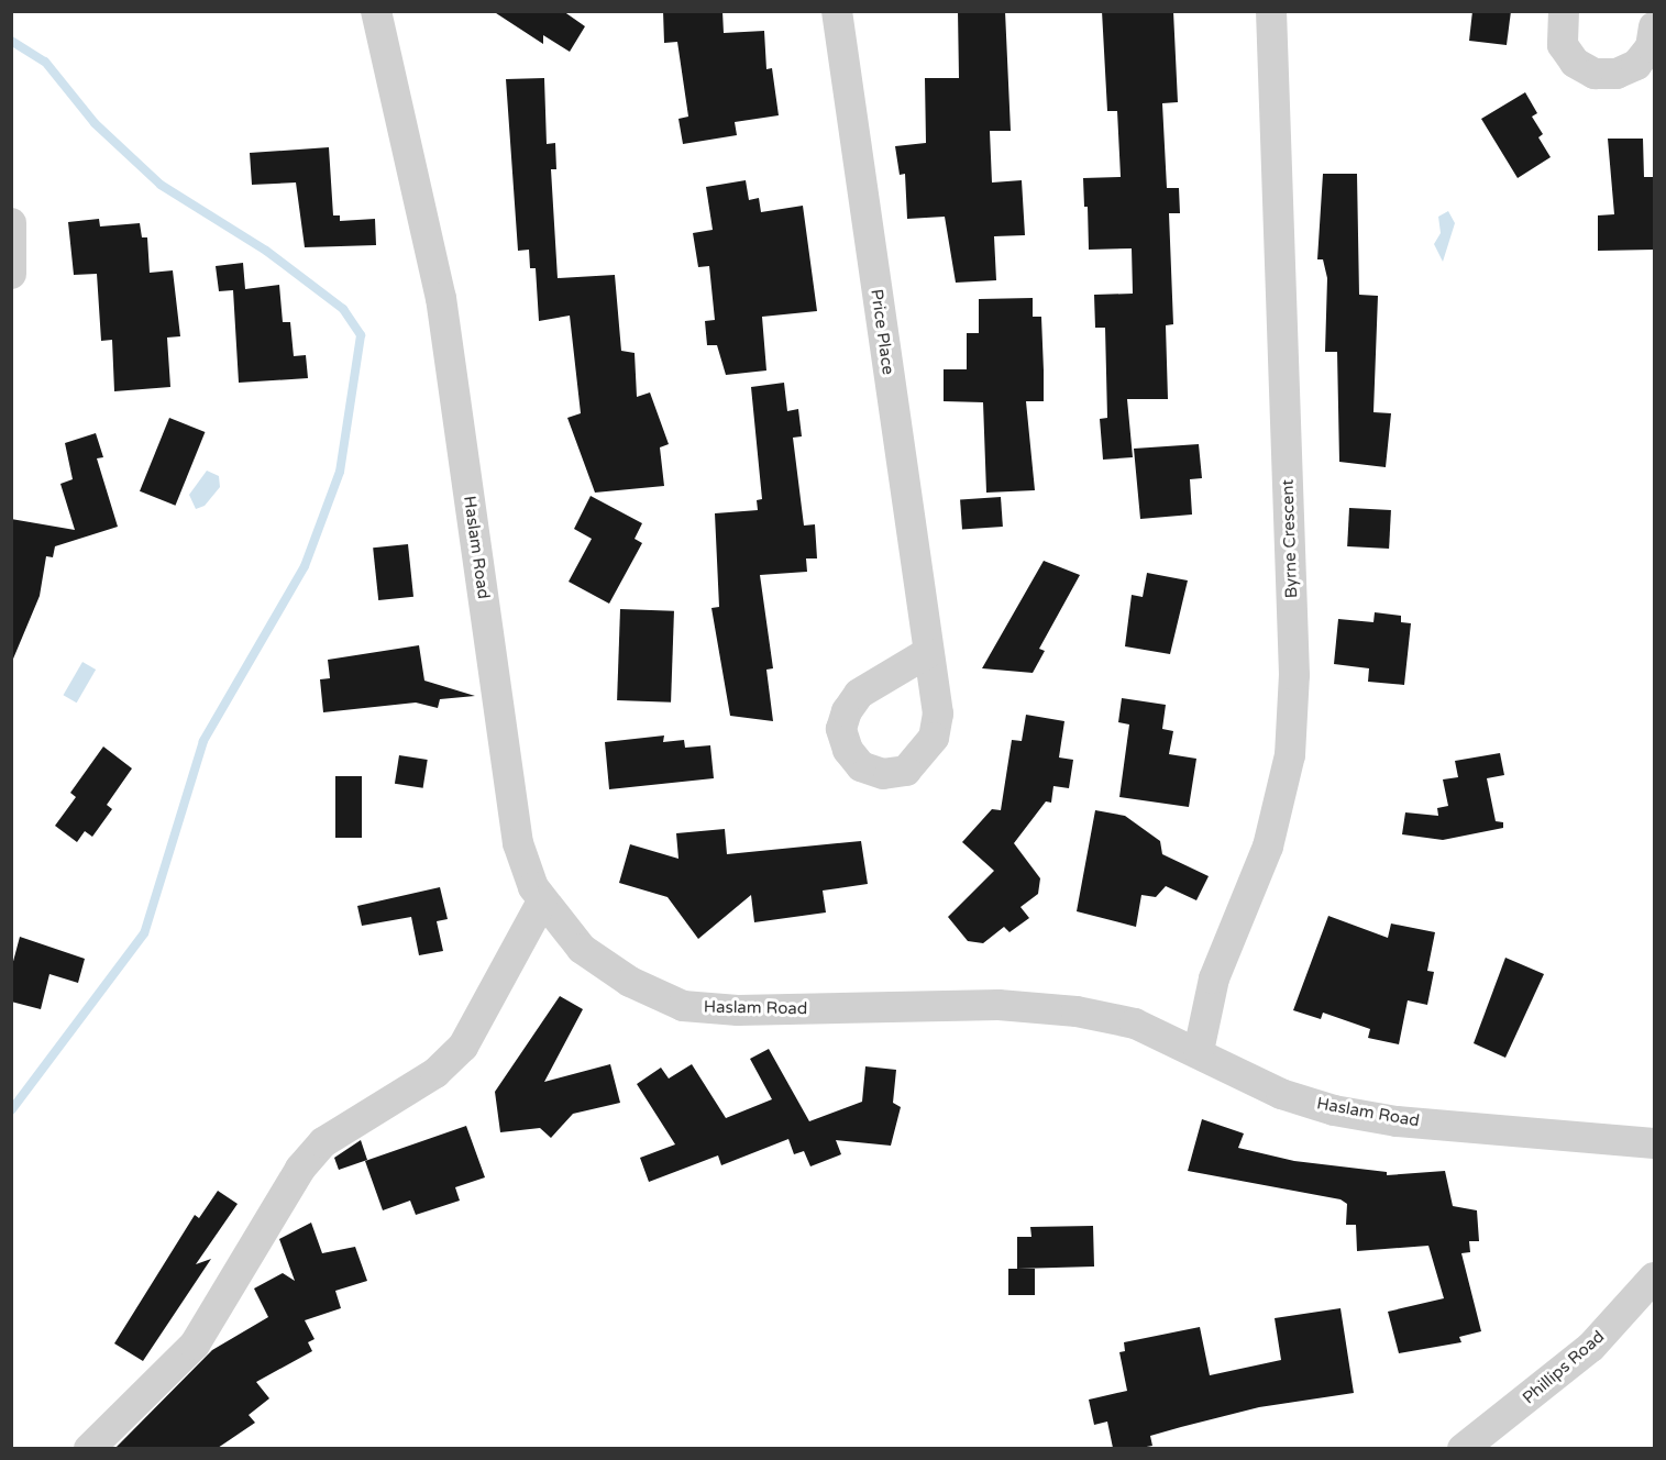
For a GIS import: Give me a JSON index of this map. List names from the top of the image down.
{
  "streets": {
    "street": [
      "Price Place",
      "Byrne Crescent",
      "Haslam Road",
      "Phillips Road"
    ]
  },
  "crossings": [
    ["Byrne Crescent", "Haslam Road"]
  ]
}
